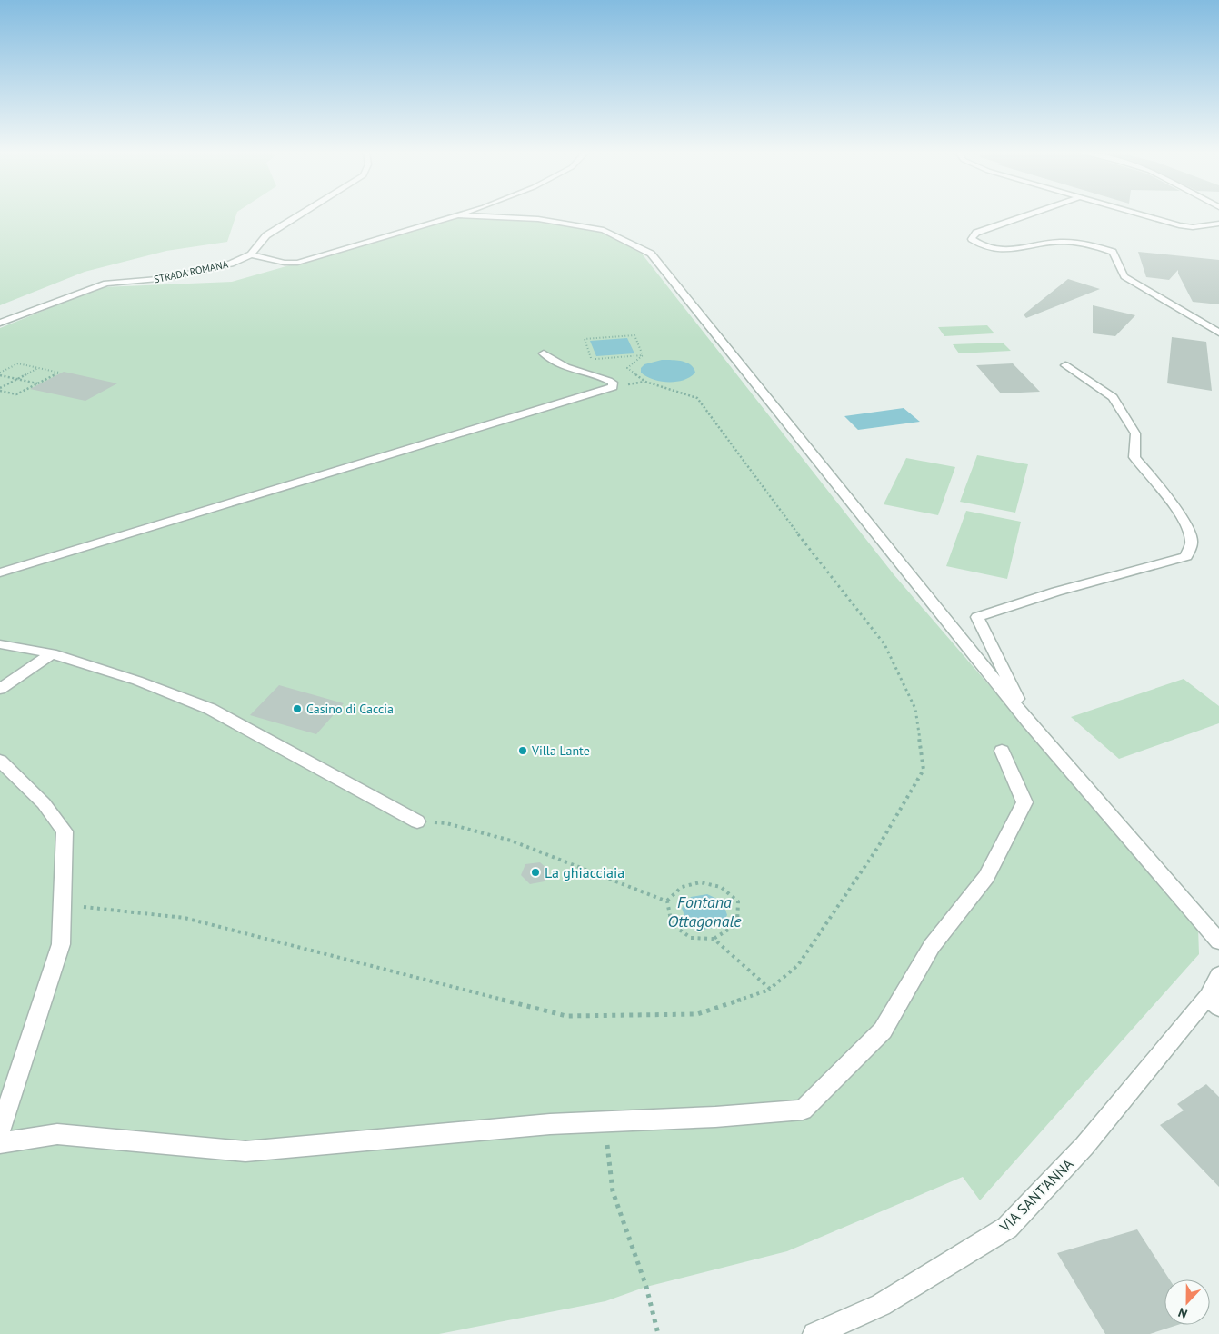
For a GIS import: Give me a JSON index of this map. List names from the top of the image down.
{
  "streets": {
    "street": ["STRADA ROMANA", "VIA SANT'ANNA"]
  },
  "water": ["Fontana Ottagonale"],
  "places": ["Casino di Caccia", "Villa Lante", "La ghiacciaia"],
  "north": "bottom"
}
